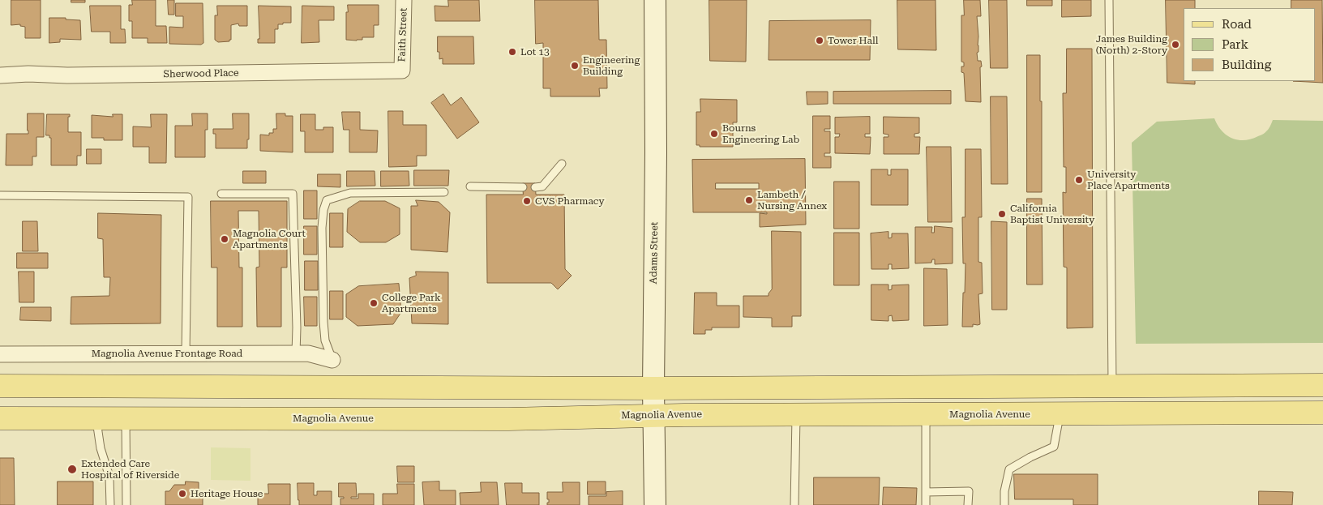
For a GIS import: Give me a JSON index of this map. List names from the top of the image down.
{
  "streets": {
    "main road": ["Adams Street", "Magnolia Avenue"],
    "street": ["Faith Street", "Sherwood Place", "Magnolia Avenue Frontage Road"]
  },
  "crossings": [
    ["Faith Street", "Sherwood Place"],
    ["Adams Street", "Magnolia Avenue"]
  ],
  "places": [
    "Tower Hall",
    "James Building (North) 2-Story",
    "Lot 13",
    "Engineering Building",
    "Bourns Engineering Lab",
    "University Place Apartments",
    "Lambeth / Nursing Annex",
    "CVS Pharmacy",
    "California Baptist University",
    "Magnolia Court Apartments",
    "College Park Apartments",
    "Extended Care Hospital of Riverside",
    "Heritage House"
  ],
  "legend": ["Road", "Park", "Building"]
}
